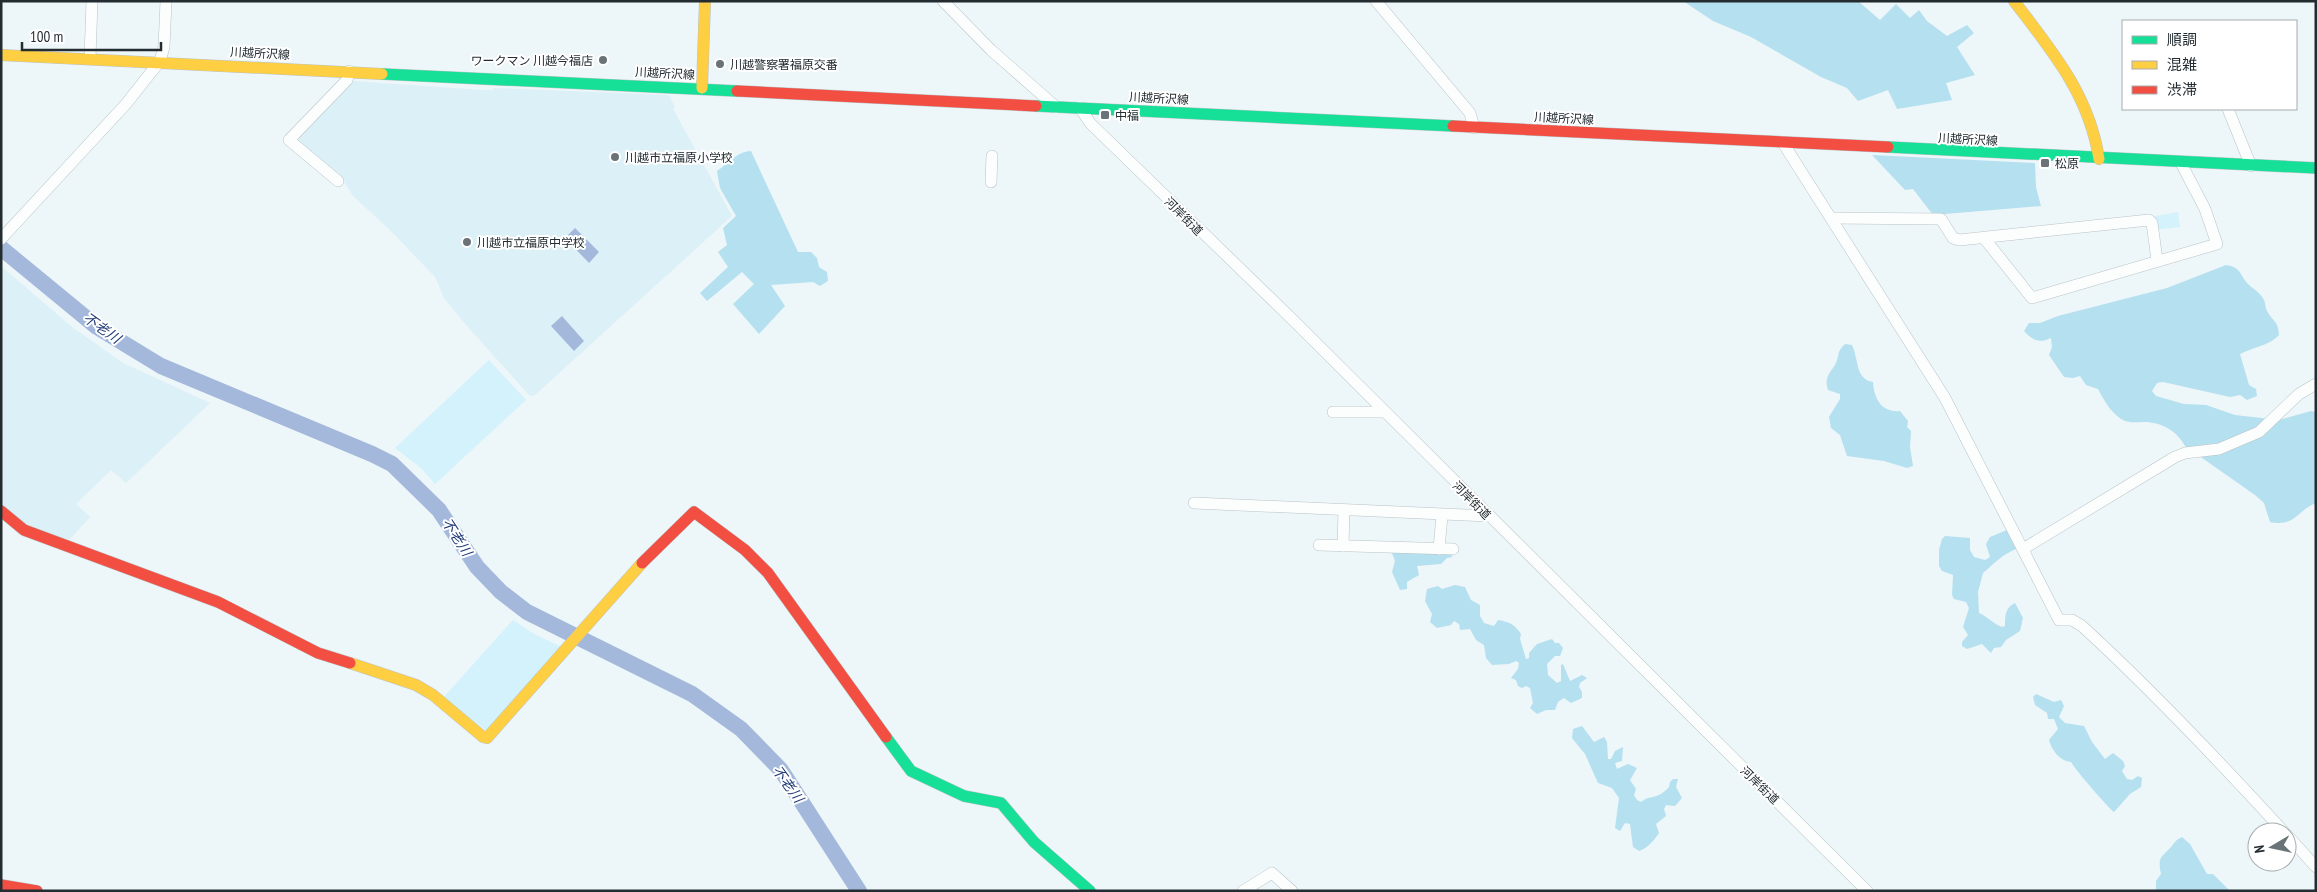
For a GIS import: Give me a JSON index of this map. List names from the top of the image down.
{
  "streets": {
    "main road": ["川越所沢線"],
    "street": ["河岸街道"]
  },
  "crossings": [
    ["川越所沢線", "河岸街道"]
  ],
  "water": ["不老川"],
  "places": {
    "other": [
      "ワークマン 川越今福店",
      "川越警察署福原交番",
      "川越市立福原小学校",
      "川越市立福原中学校"
    ],
    "transit": ["中福", "松原"]
  },
  "legend": ["順調", "混雑", "渋滞"],
  "scale_bar": "100 m",
  "north": "left"
}
